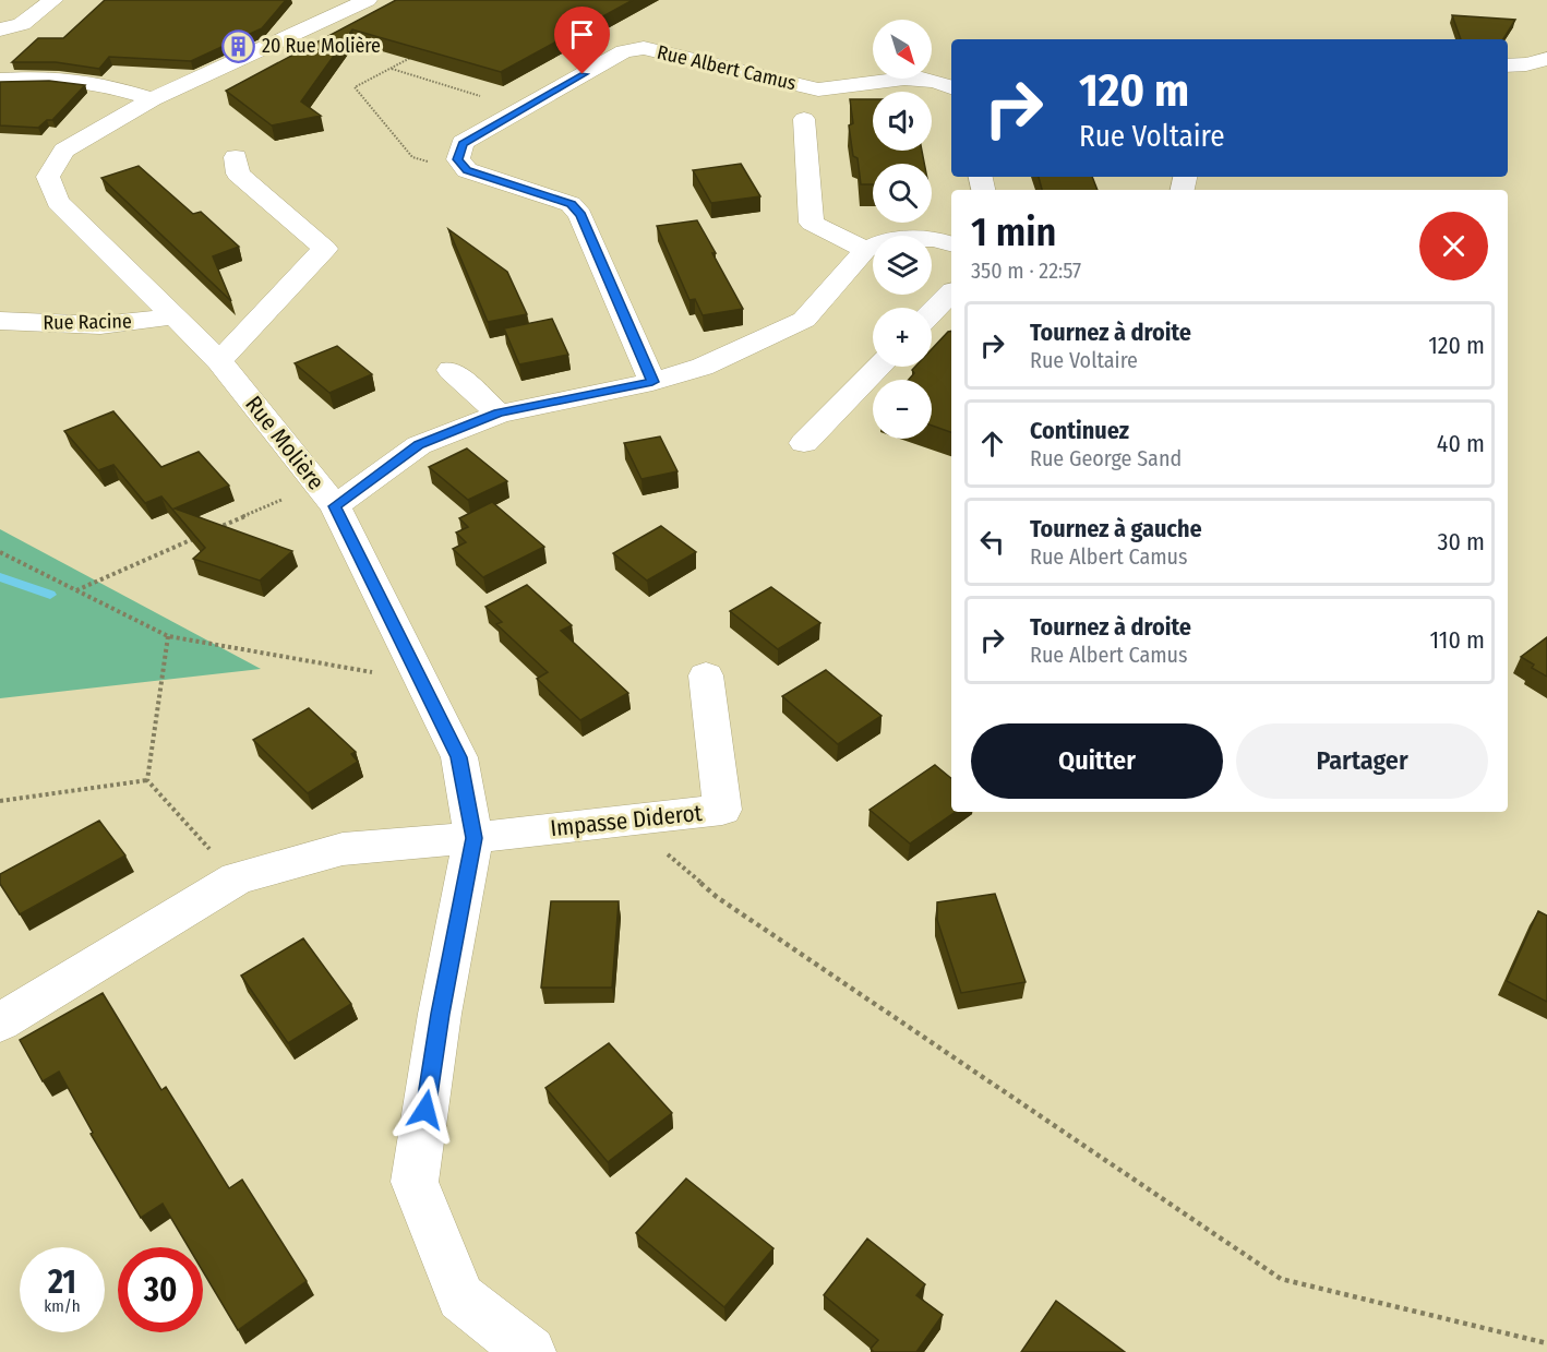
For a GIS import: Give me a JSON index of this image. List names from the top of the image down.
{
  "streets": {
    "street": [
      "Rue Albert Camus",
      "Rue Racine",
      "Rue Molière",
      "Impasse Diderot"
    ]
  },
  "crossings": [
    ["Rue Racine", "Rue Molière"],
    ["Rue Molière", "Impasse Diderot"]
  ],
  "places": {
    "building": ["20 Rue Molière"]
  },
  "north": "bottom right",
  "page": {
    "map_buttons": ["+", "−"],
    "turn": ["120 m", "Rue Voltaire"],
    "heading": ["1 min", "350 m · 22:57"],
    "list": [
      {
        "name": "Tournez à droite",
        "note": "Rue Voltaire",
        "value": "120 m"
      },
      {
        "name": "Continuez",
        "note": "Rue George Sand",
        "value": "40 m"
      },
      {
        "name": "Tournez à gauche",
        "note": "Rue Albert Camus",
        "value": "30 m"
      },
      {
        "name": "Tournez à droite",
        "note": "Rue Albert Camus",
        "value": "110 m"
      }
    ],
    "buttons": ["Quitter", "Partager"],
    "speed": "21 km/h",
    "limit": "30"
  }
}
